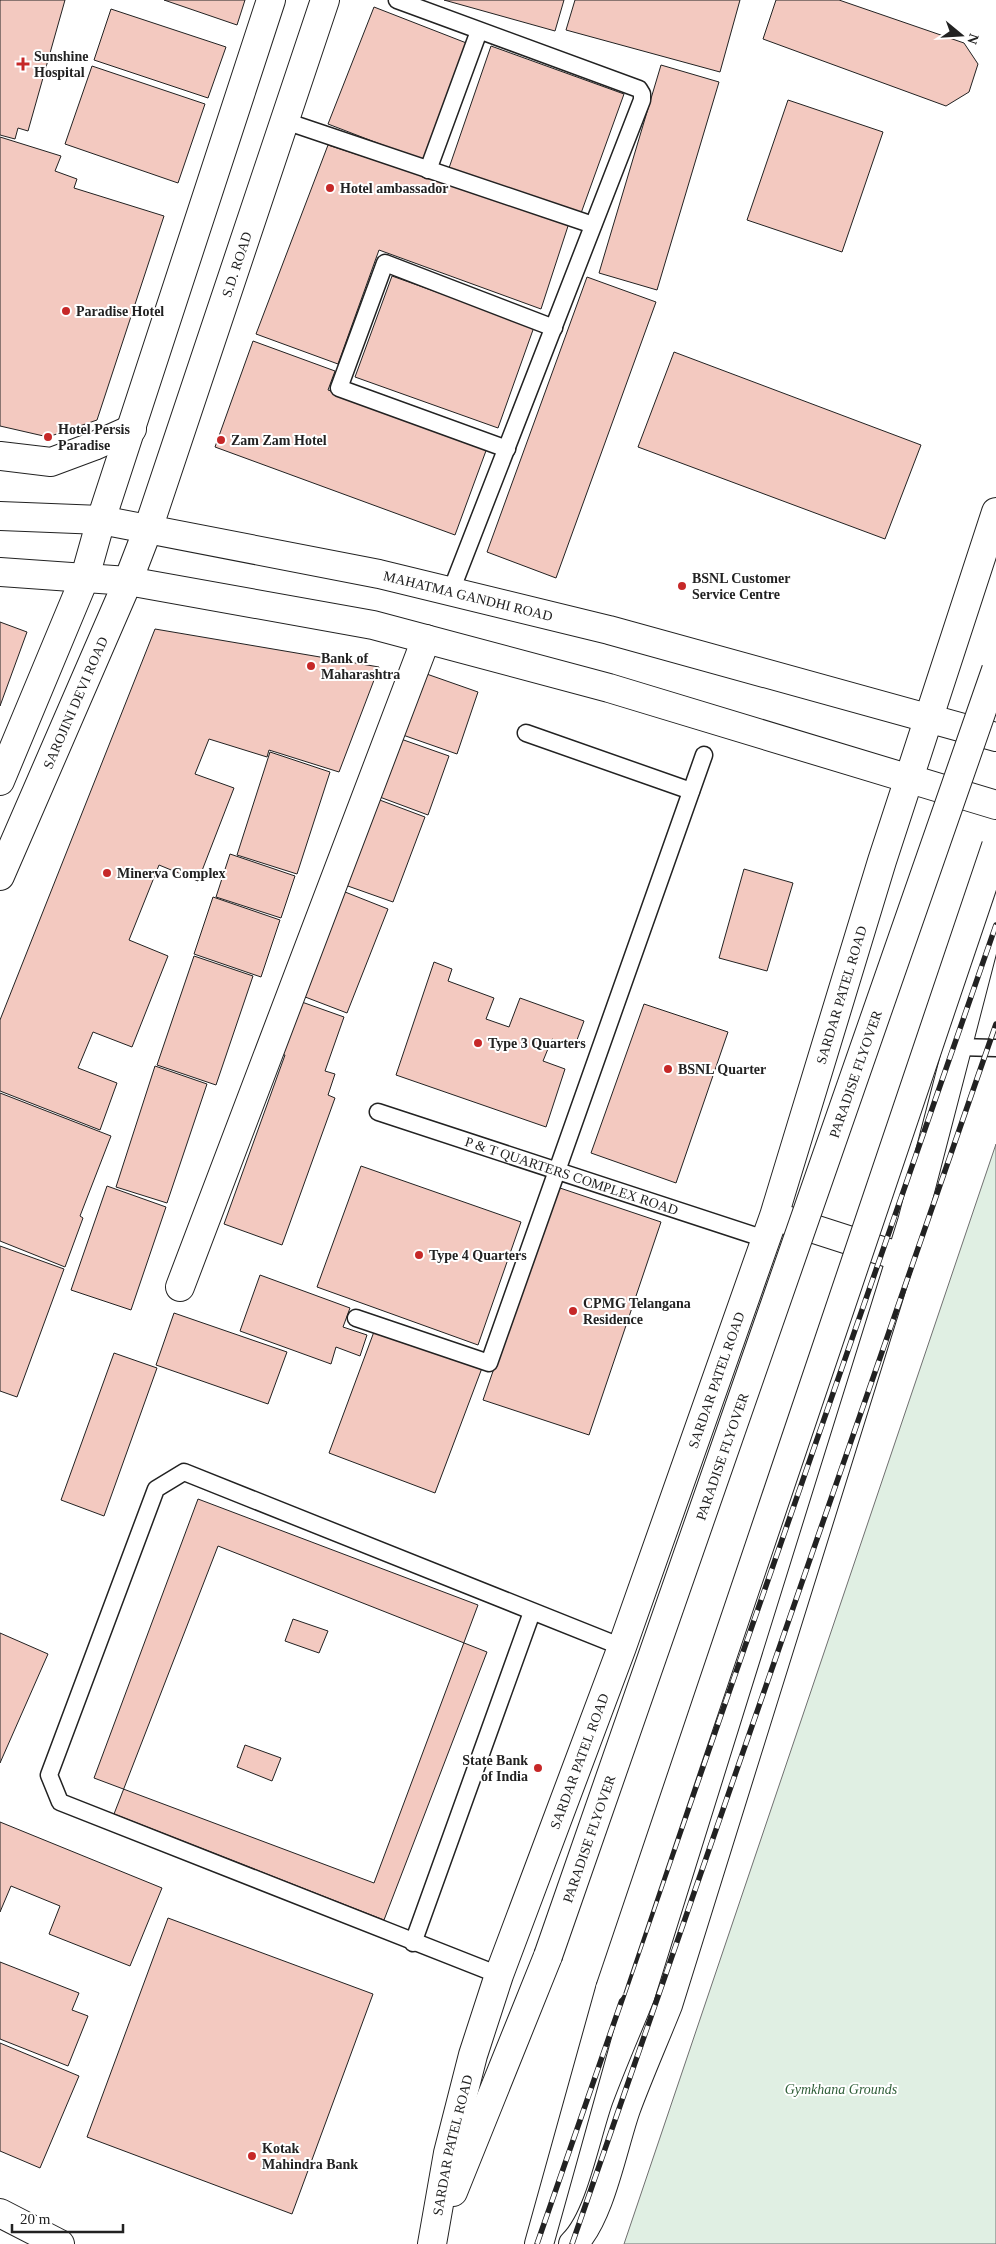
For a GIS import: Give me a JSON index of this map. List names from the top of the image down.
{
  "streets": {
    "main road": [
      "S.D. ROAD",
      "MAHATMA GANDHI ROAD",
      "SAROJINI DEVI ROAD",
      "SARDAR PATEL ROAD",
      "PARADISE FLYOVER"
    ],
    "lane": ["P & T QUARTERS COMPLEX ROAD"]
  },
  "crossings": [
    ["S.D. ROAD", "MAHATMA GANDHI ROAD"],
    ["S.D. ROAD", "SAROJINI DEVI ROAD"],
    ["MAHATMA GANDHI ROAD", "SAROJINI DEVI ROAD"],
    ["MAHATMA GANDHI ROAD", "SARDAR PATEL ROAD"],
    ["SARDAR PATEL ROAD", "PARADISE FLYOVER"],
    ["SARDAR PATEL ROAD", "P & T QUARTERS COMPLEX ROAD"]
  ],
  "parks": ["Gymkhana Grounds"],
  "places": {
    "health": ["Sunshine Hospital"],
    "other": [
      "Hotel ambassador",
      "Paradise Hotel",
      "Hotel Persis Paradise",
      "Zam Zam Hotel",
      "BSNL Customer Service Centre",
      "Bank of Maharashtra",
      "Minerva Complex",
      "Type 3 Quarters",
      "BSNL Quarter",
      "Type 4 Quarters",
      "CPMG Telangana Residence",
      "State Bank of India",
      "Kotak Mahindra Bank"
    ]
  },
  "scale_bar": "20 m",
  "north": "right"
}
